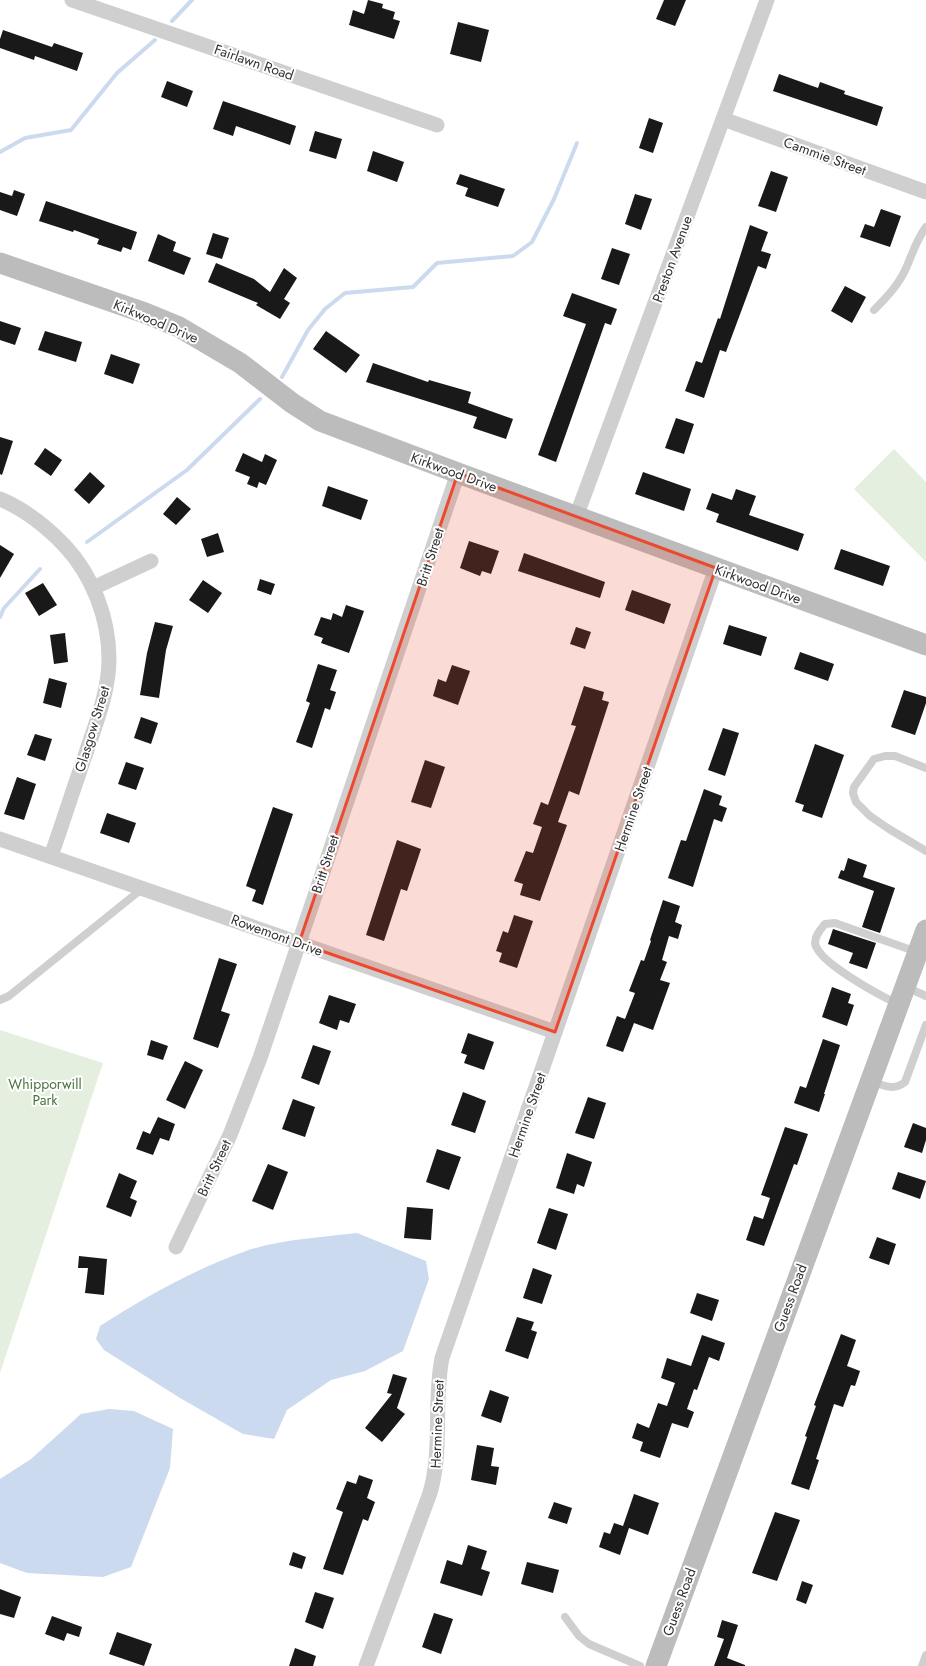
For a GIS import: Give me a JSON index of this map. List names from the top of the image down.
{
  "streets": {
    "street": [
      "Fairlawn Road",
      "Cammie Street",
      "Preston Avenue",
      "Kirkwood Drive",
      "Britt Street",
      "Glasgow Street",
      "Hermine Street",
      "Rowemont Drive",
      "Guess Road"
    ]
  },
  "crossings": [
    ["Cammie Street", "Preston Avenue"],
    ["Preston Avenue", "Kirkwood Drive"],
    ["Kirkwood Drive", "Britt Street"],
    ["Kirkwood Drive", "Hermine Street"],
    ["Britt Street", "Rowemont Drive"],
    ["Glasgow Street", "Rowemont Drive"],
    ["Hermine Street", "Rowemont Drive"]
  ],
  "parks": ["Whipporwill Park"]
}
